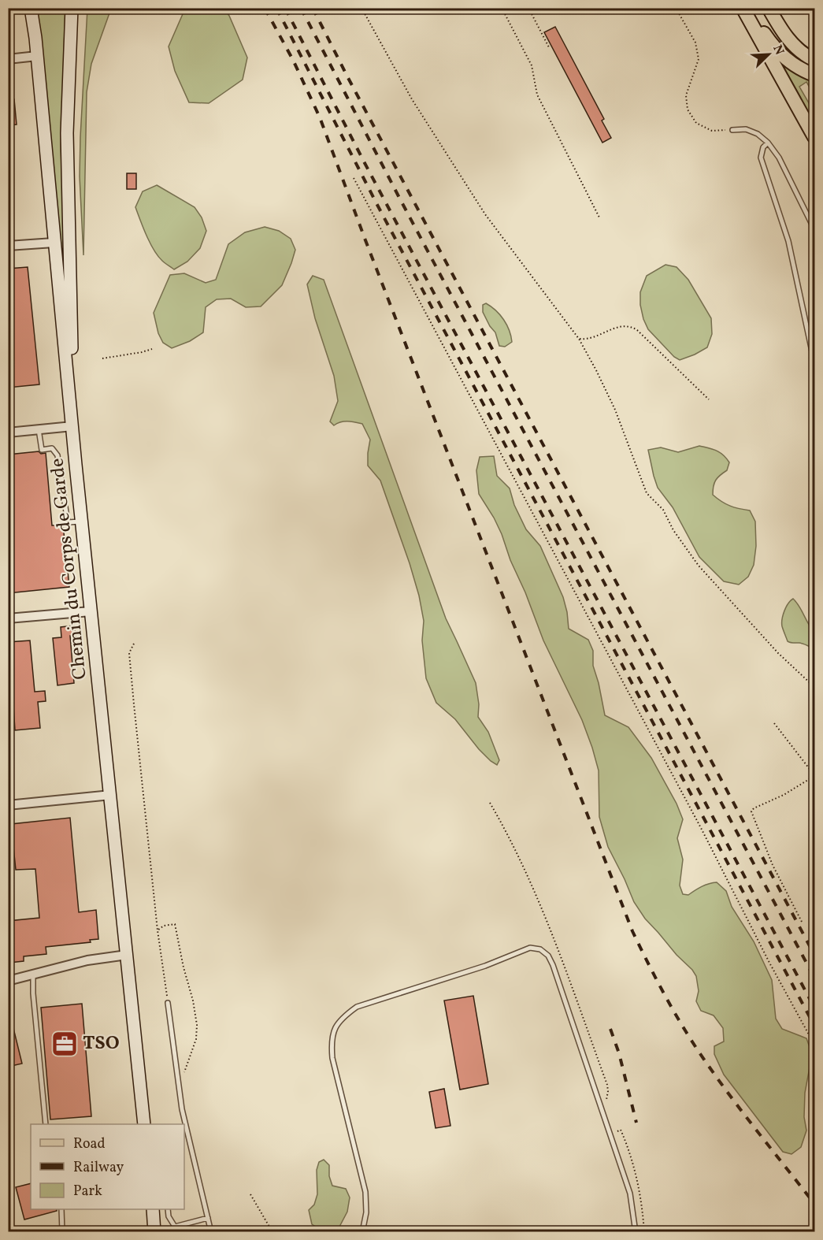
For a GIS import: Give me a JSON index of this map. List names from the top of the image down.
{
  "streets": {
    "street": ["Chemin du Corps de Garde"]
  },
  "places": {
    "office": ["TSO"]
  },
  "legend": ["Road", "Railway", "Park"],
  "north": "top right"
}
